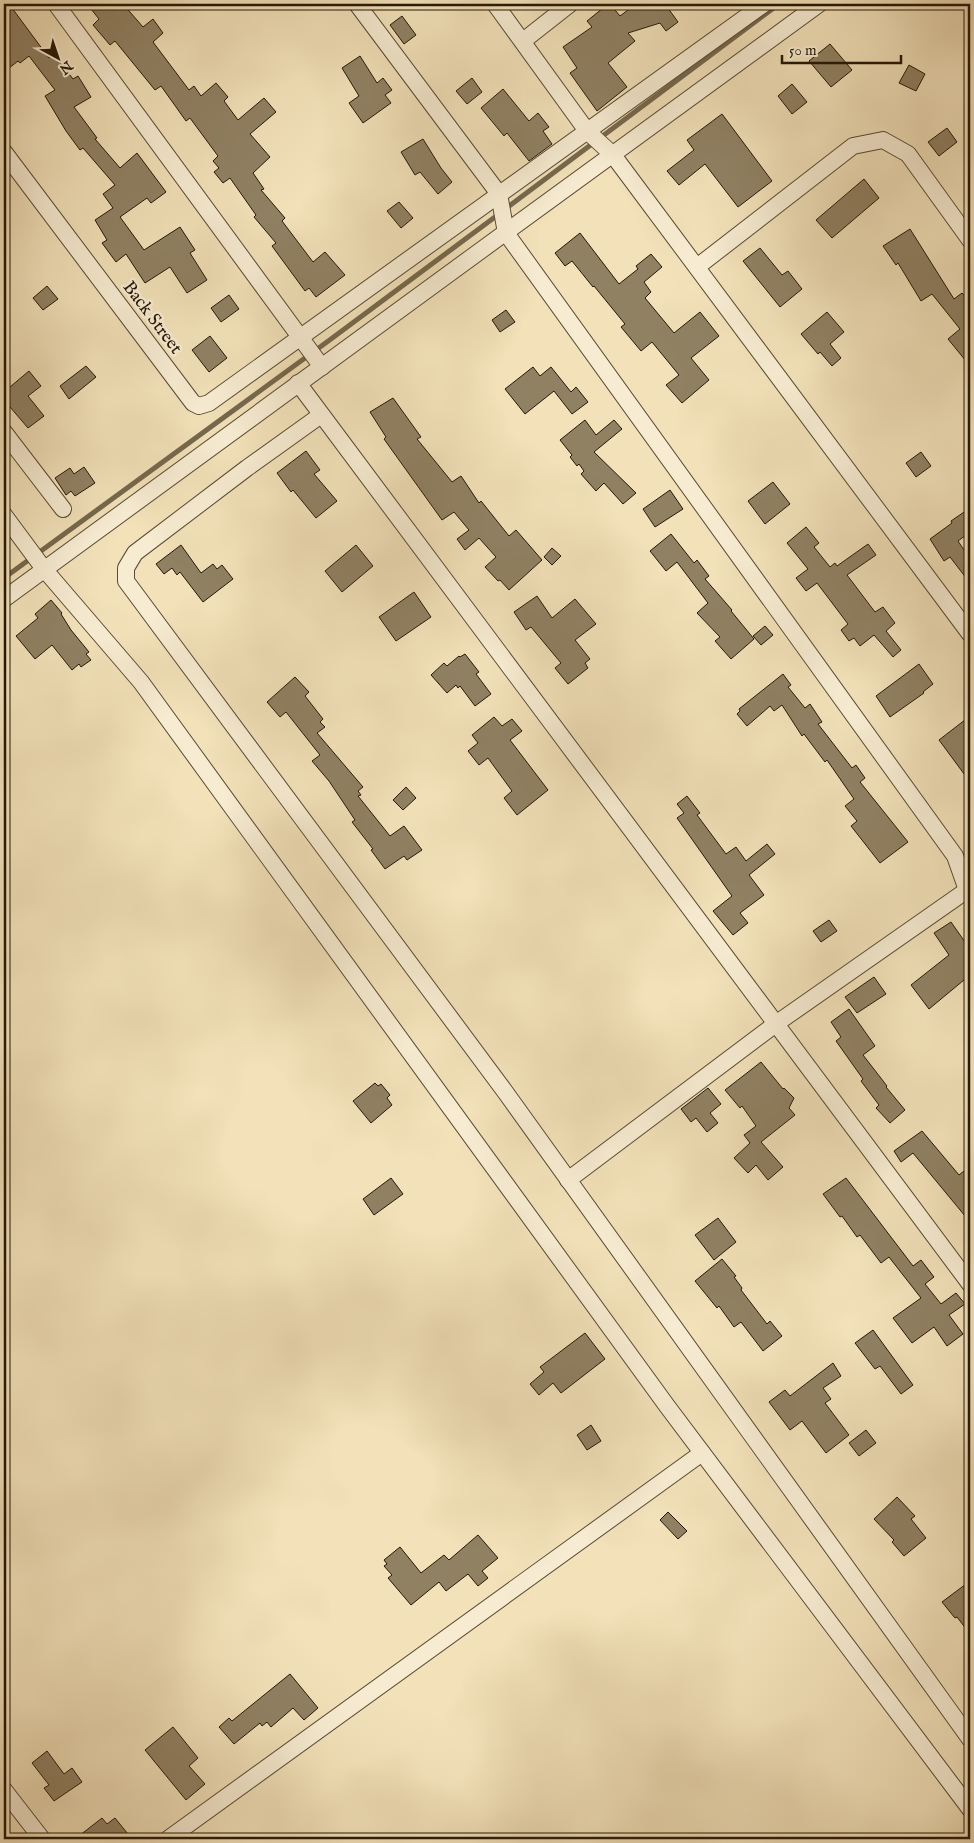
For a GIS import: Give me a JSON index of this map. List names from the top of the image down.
{
  "streets": {
    "street": ["Back Street"]
  },
  "scale_bar": "50 m",
  "north": "bottom right"
}
